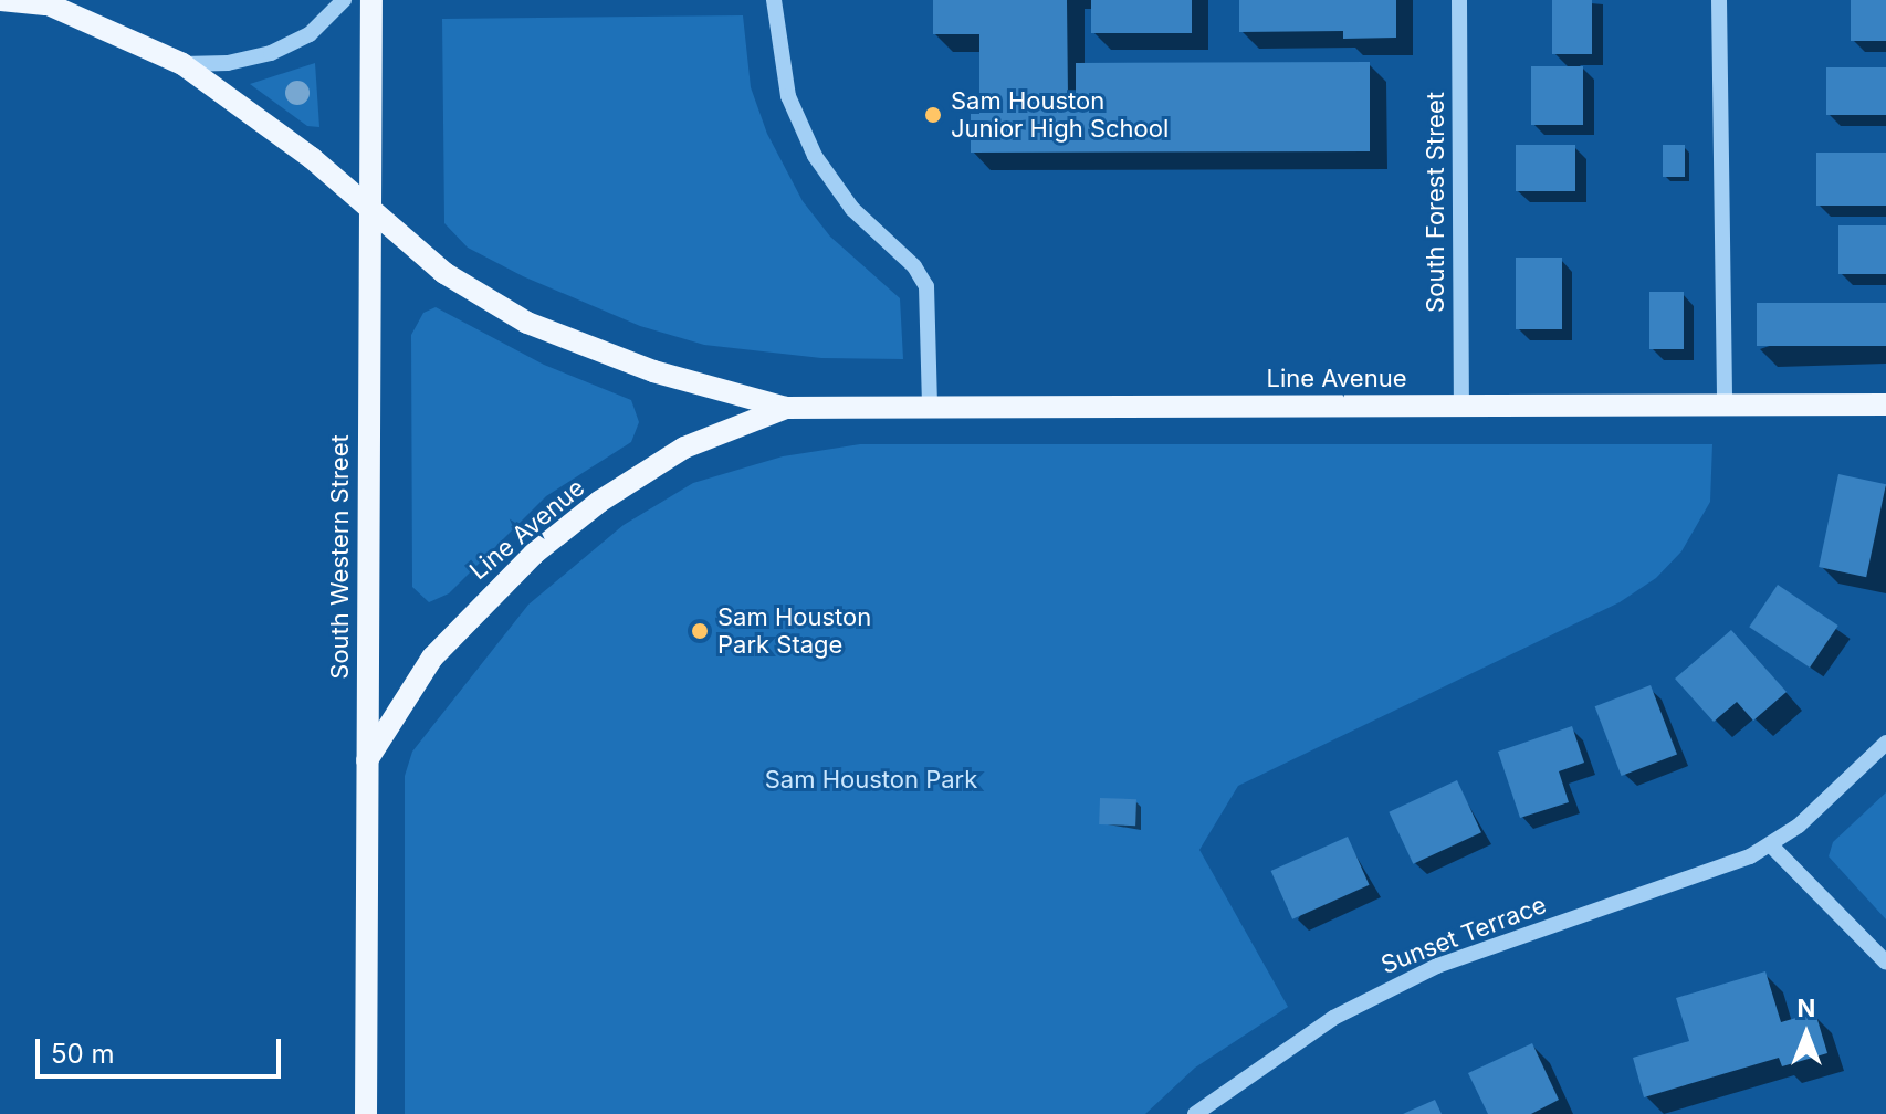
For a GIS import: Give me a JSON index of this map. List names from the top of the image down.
{
  "streets": {
    "main road": ["Line Avenue", "South Western Street"],
    "street": ["South Forest Street", "Sunset Terrace"]
  },
  "crossings": [
    ["South Forest Street", "Line Avenue"],
    ["Line Avenue", "South Western Street"]
  ],
  "parks": ["Sam Houston Park"],
  "places": ["Sam Houston Junior High School", "Sam Houston Park Stage"],
  "scale_bar": "50 m",
  "north": "top"
}
